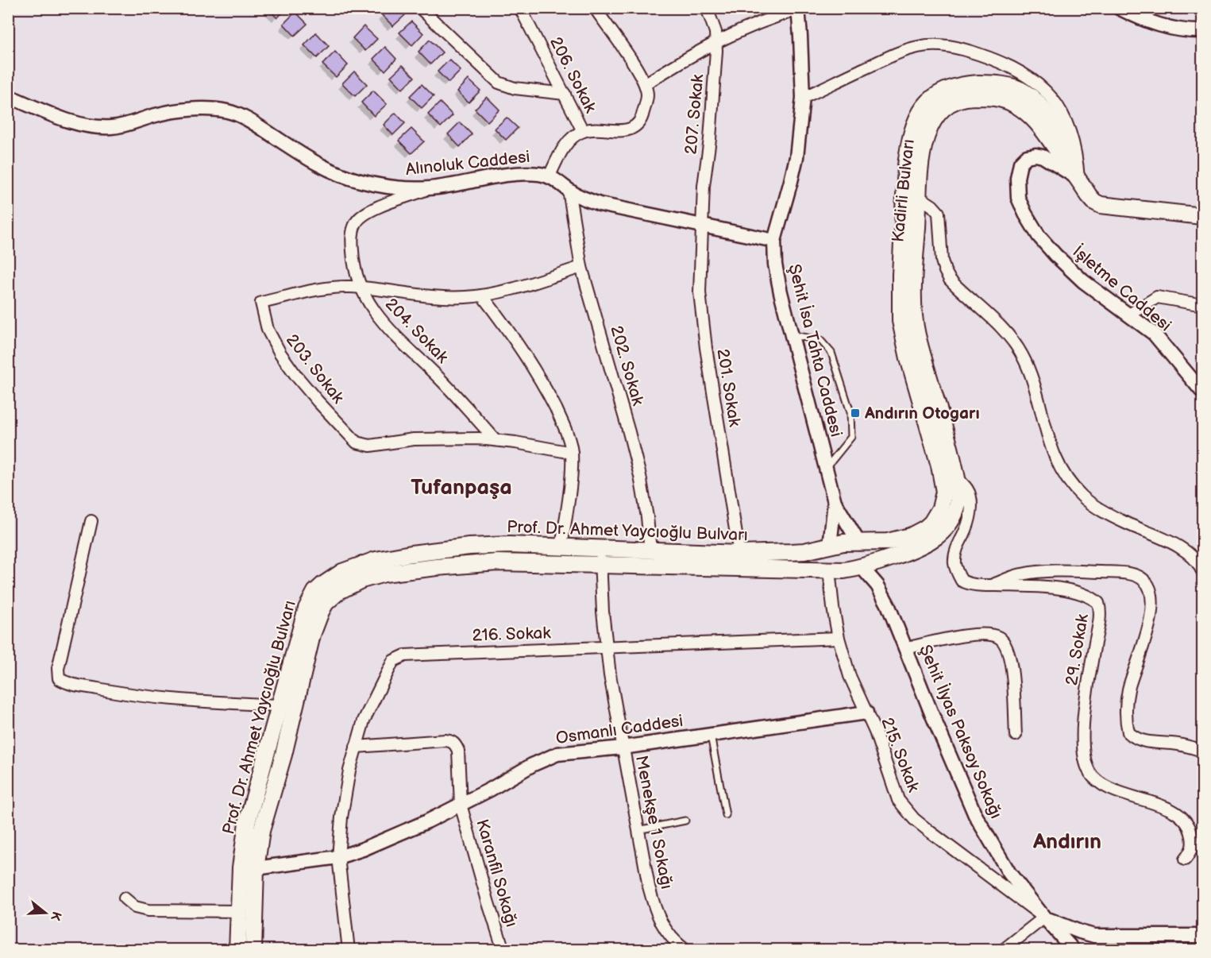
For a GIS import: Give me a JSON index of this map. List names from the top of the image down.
{
  "streets": {
    "main road": ["Kadirli Bulvarı", "Prof. Dr. Ahmet Yaycıoğlu Bulvarı"],
    "street": [
      "206. Sokak",
      "207. Sokak",
      "Alınoluk Caddesi",
      "İşletme Caddesi",
      "204. Sokak",
      "Şehit İsa Tahta Caddesi",
      "202. Sokak",
      "203. Sokak",
      "201. Sokak",
      "216. Sokak",
      "29. Sokak",
      "Osmanlı Caddesi",
      "Şehit İlyas Paksoy Sokağı",
      "215. Sokak",
      "Menekşe 1 Sokağı",
      "Karanfil Sokağı"
    ]
  },
  "crossings": [
    ["207. Sokak", "Alınoluk Caddesi"],
    ["207. Sokak", "201. Sokak"],
    ["Alınoluk Caddesi", "204. Sokak"],
    ["Alınoluk Caddesi", "Şehit İsa Tahta Caddesi"],
    ["Alınoluk Caddesi", "202. Sokak"],
    ["Alınoluk Caddesi", "201. Sokak"],
    ["Kadirli Bulvarı", "İşletme Caddesi"],
    ["Kadirli Bulvarı", "Şehit İsa Tahta Caddesi"],
    ["Kadirli Bulvarı", "Prof. Dr. Ahmet Yaycıoğlu Bulvarı"],
    ["Kadirli Bulvarı", "29. Sokak"],
    ["Kadirli Bulvarı", "Şehit İlyas Paksoy Sokağı"],
    ["Kadirli Bulvarı", "215. Sokak"],
    ["204. Sokak", "203. Sokak"],
    ["Şehit İsa Tahta Caddesi", "Prof. Dr. Ahmet Yaycıoğlu Bulvarı"],
    ["Şehit İsa Tahta Caddesi", "Şehit İlyas Paksoy Sokağı"],
    ["Şehit İsa Tahta Caddesi", "215. Sokak"],
    ["202. Sokak", "203. Sokak"],
    ["202. Sokak", "Prof. Dr. Ahmet Yaycıoğlu Bulvarı"],
    ["201. Sokak", "Prof. Dr. Ahmet Yaycıoğlu Bulvarı"],
    ["Prof. Dr. Ahmet Yaycıoğlu Bulvarı", "Osmanlı Caddesi"],
    ["Prof. Dr. Ahmet Yaycıoğlu Bulvarı", "Şehit İlyas Paksoy Sokağı"],
    ["Prof. Dr. Ahmet Yaycıoğlu Bulvarı", "215. Sokak"],
    ["Prof. Dr. Ahmet Yaycıoğlu Bulvarı", "Menekşe 1 Sokağı"],
    ["216. Sokak", "Osmanlı Caddesi"],
    ["216. Sokak", "215. Sokak"],
    ["216. Sokak", "Menekşe 1 Sokağı"],
    ["216. Sokak", "Karanfil Sokağı"],
    ["Osmanlı Caddesi", "215. Sokak"],
    ["Osmanlı Caddesi", "Menekşe 1 Sokağı"],
    ["Osmanlı Caddesi", "Karanfil Sokağı"],
    ["Şehit İlyas Paksoy Sokağı", "215. Sokak"]
  ],
  "districts": ["Tufanpaşa", "Andırın"],
  "places": {
    "transit": ["Andırın Otogarı"]
  },
  "north": "right"
}
